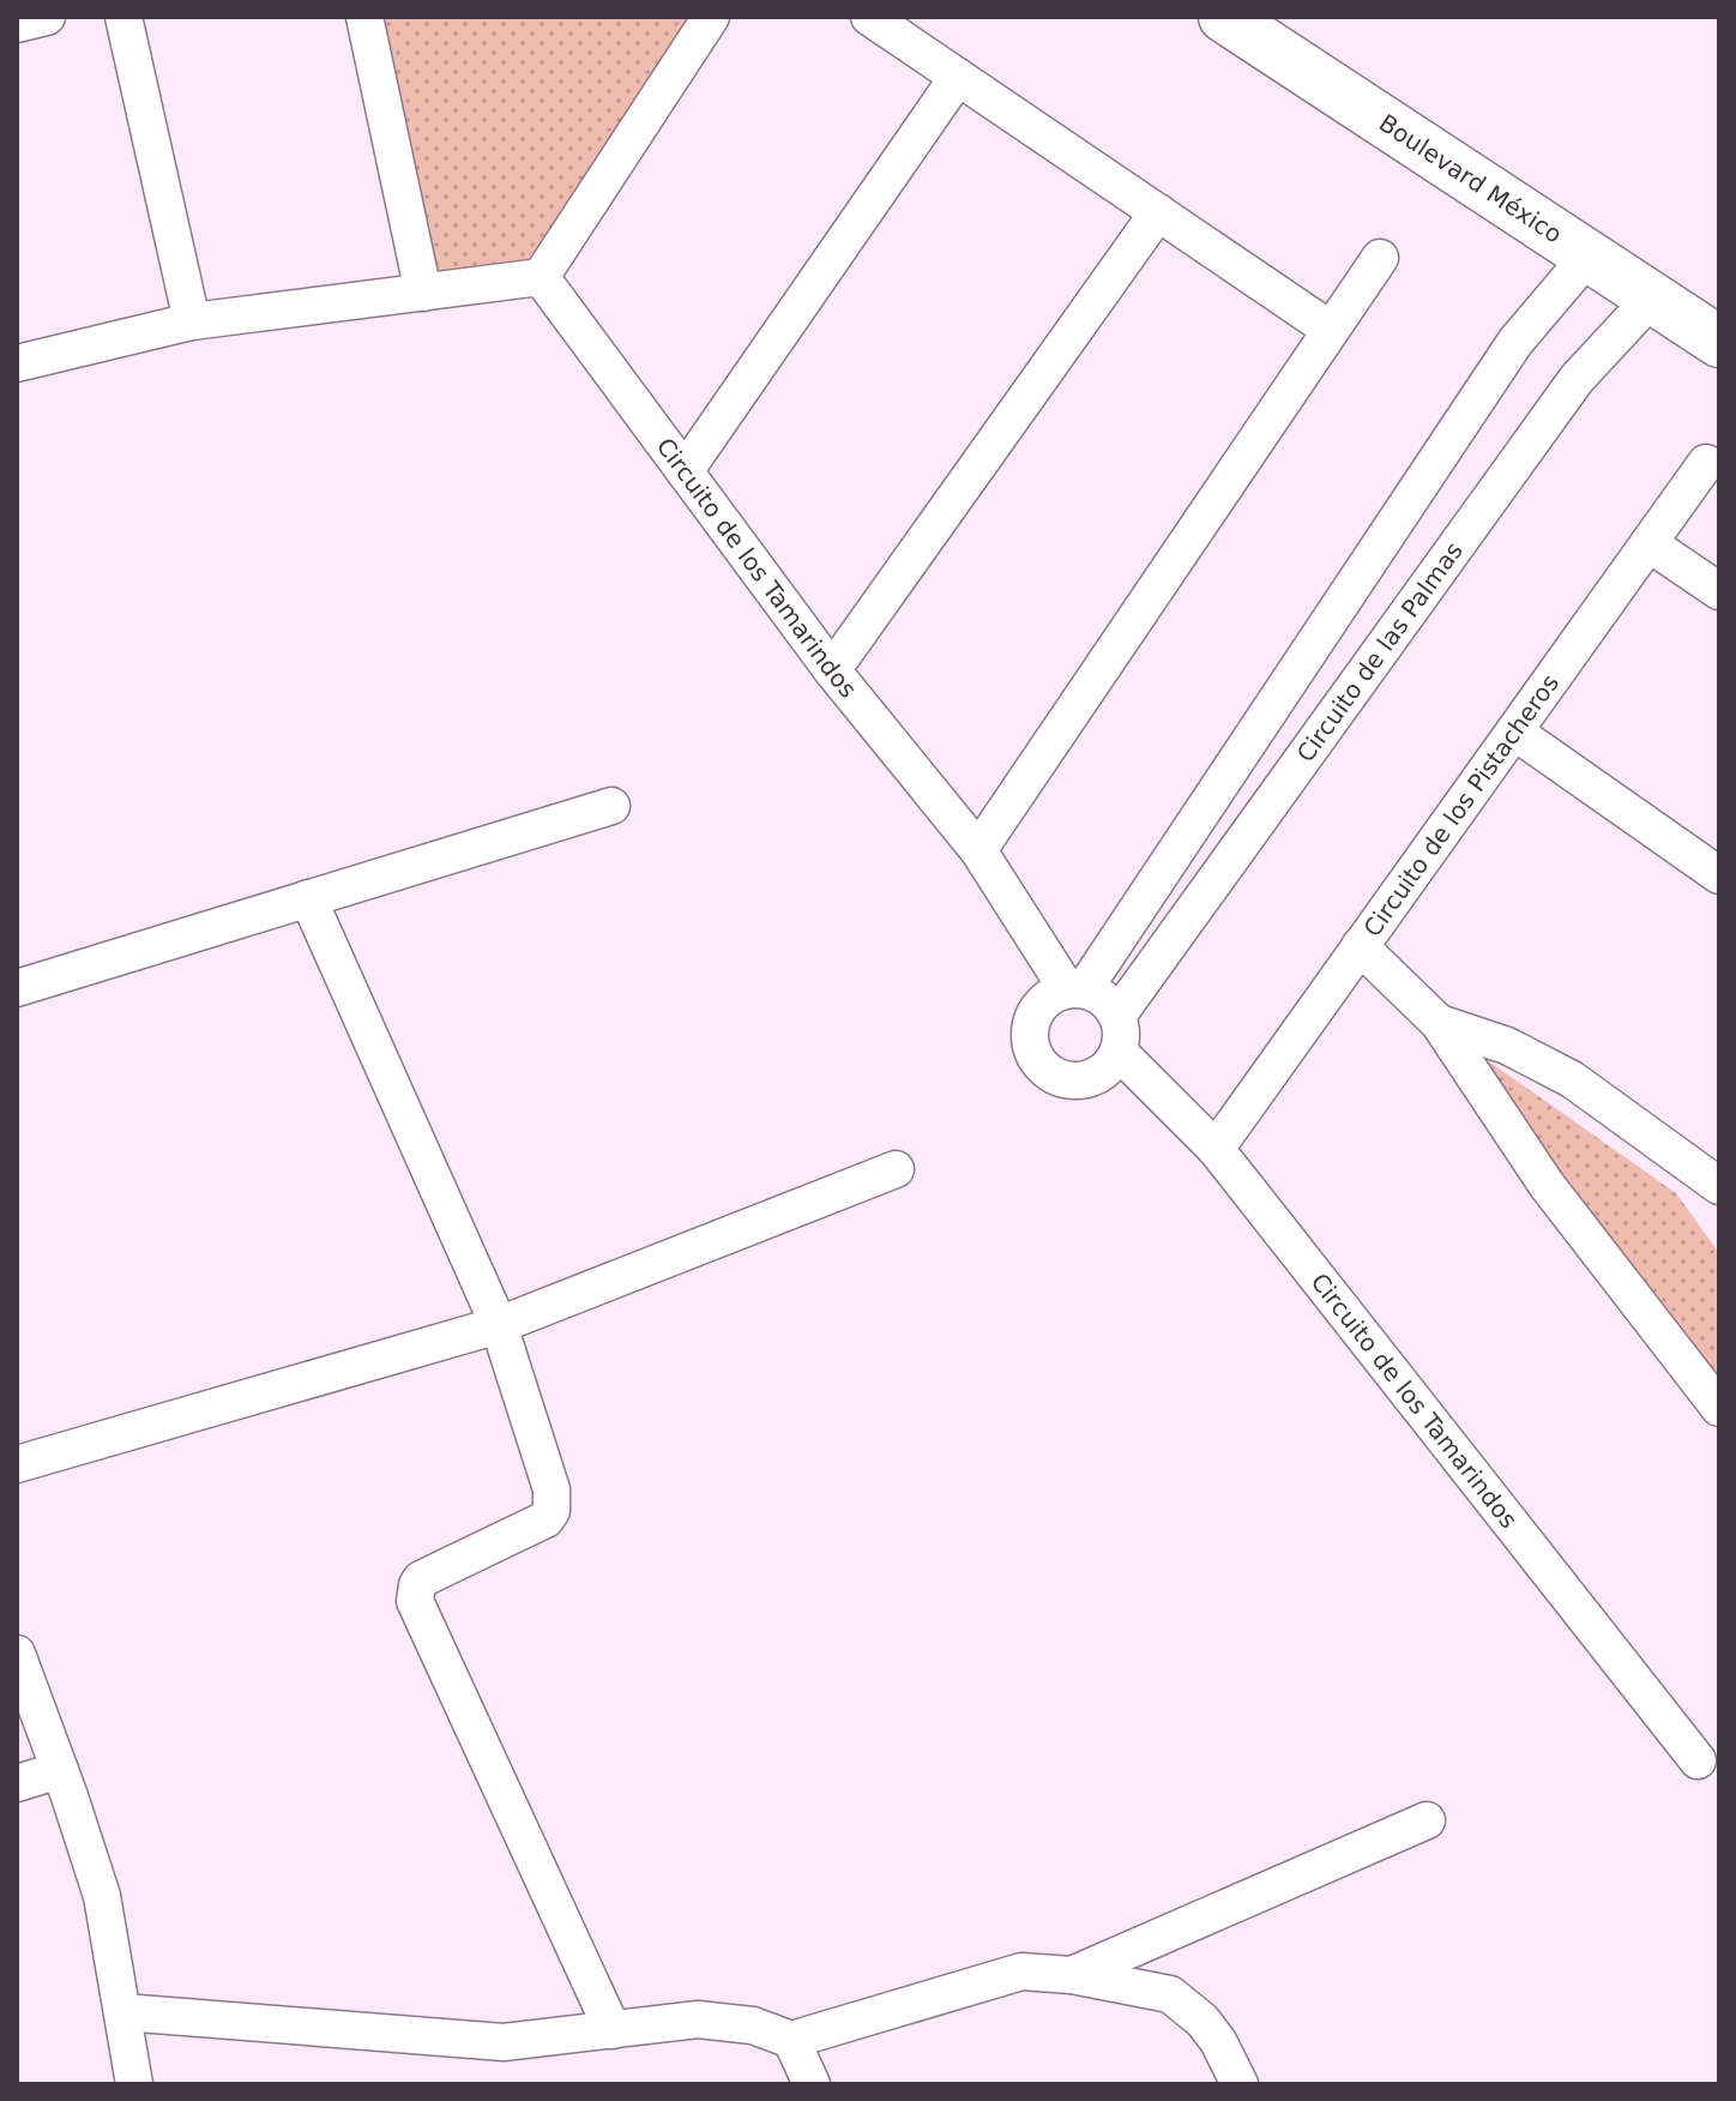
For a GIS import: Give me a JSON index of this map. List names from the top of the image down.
{
  "streets": {
    "main road": ["Boulevard México"],
    "street": ["Circuito de los Tamarindos", "Circuito de las Palmas", "Circuito de los Pistacheros"]
  },
  "crossings": [
    ["Boulevard México", "Circuito de las Palmas"],
    ["Circuito de los Tamarindos", "Circuito de las Palmas"],
    ["Circuito de los Tamarindos", "Circuito de los Pistacheros"]
  ]
}
